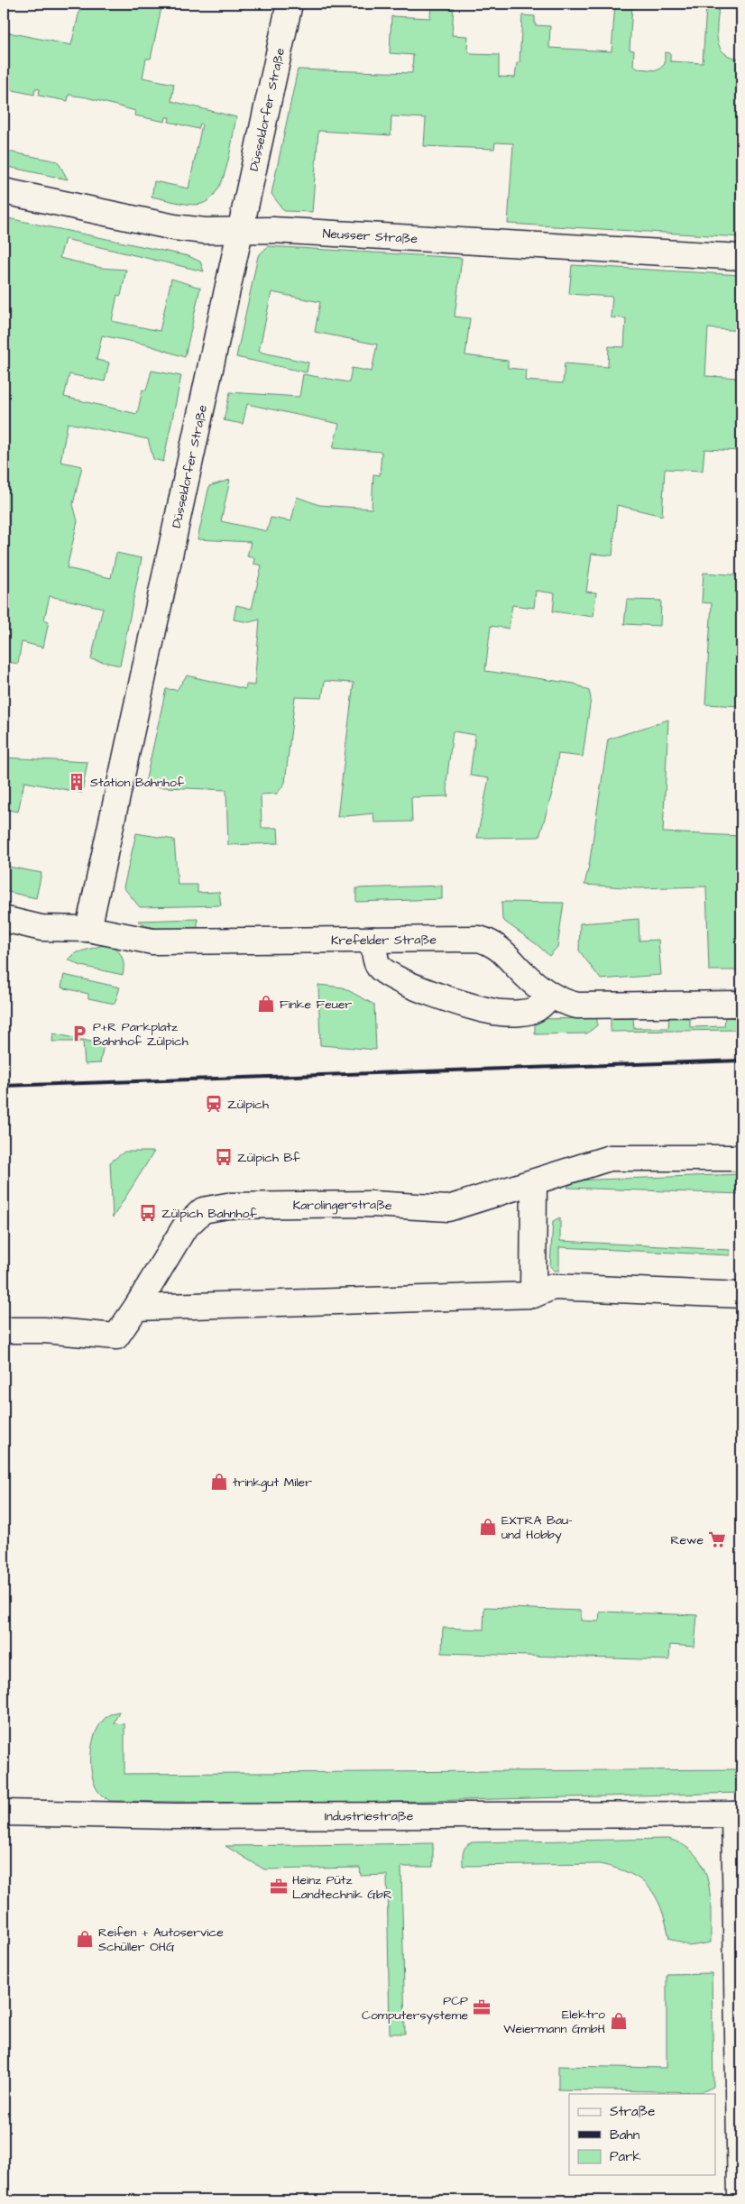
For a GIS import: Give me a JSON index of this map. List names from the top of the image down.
{
  "streets": {
    "street": [
      "Düsseldorfer Straße",
      "Neusser Straße",
      "Krefelder Straße",
      "Karolingerstraße",
      "Industriestraße"
    ]
  },
  "crossings": [
    ["Düsseldorfer Straße", "Neusser Straße"],
    ["Düsseldorfer Straße", "Krefelder Straße"]
  ],
  "places": {
    "building": ["Station Bahnhof"],
    "shop": [
      "Finke Feuer",
      "trinkgut Miler",
      "EXTRA Bau- und Hobby",
      "Reifen + Autoservice Schüller OHG",
      "Elektro Weiermann GmbH"
    ],
    "parking": ["P+R Parkplatz Bahnhof Zülpich"],
    "station": ["Zülpich"],
    "bus stop": ["Zülpich Bf", "Zülpich Bahnhof"],
    "supermarket": ["Rewe"],
    "office": ["Heinz Pütz Landtechnik GbR", "PCP Computersysteme"]
  },
  "legend": ["Straße", "Bahn", "Park"]
}
